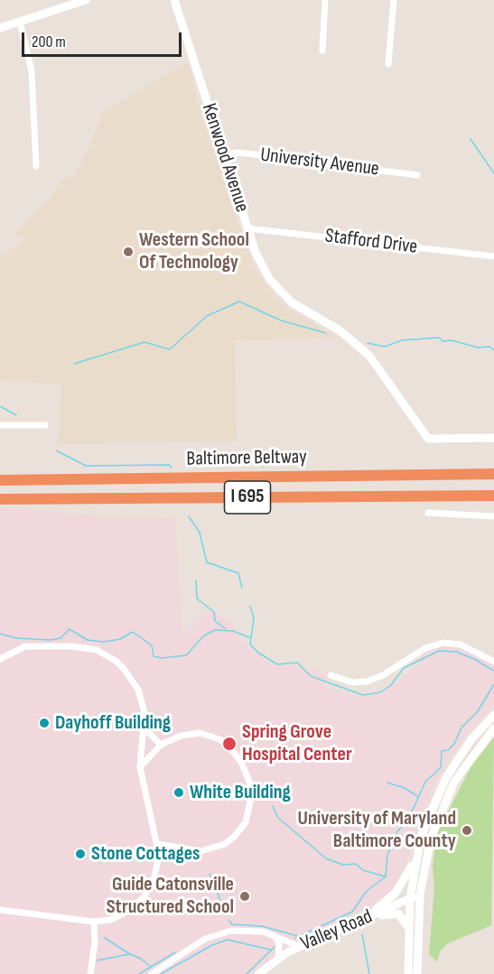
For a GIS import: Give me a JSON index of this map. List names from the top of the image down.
{
  "streets": {
    "highway": ["Baltimore Beltway", "I 695"],
    "main road": ["Kenwood Avenue", "Valley Road"],
    "street": ["University Avenue", "Stafford Drive"]
  },
  "crossings": [
    ["Kenwood Avenue", "University Avenue"],
    ["Kenwood Avenue", "Stafford Drive"]
  ],
  "places": [
    "Western School Of Technology",
    "Dayhoff Building",
    "Spring Grove Hospital Center",
    "White Building",
    "University of Maryland Baltimore County",
    "Stone Cottages",
    "Guide Catonsville Structured School"
  ],
  "scale_bar": "200 m"
}
